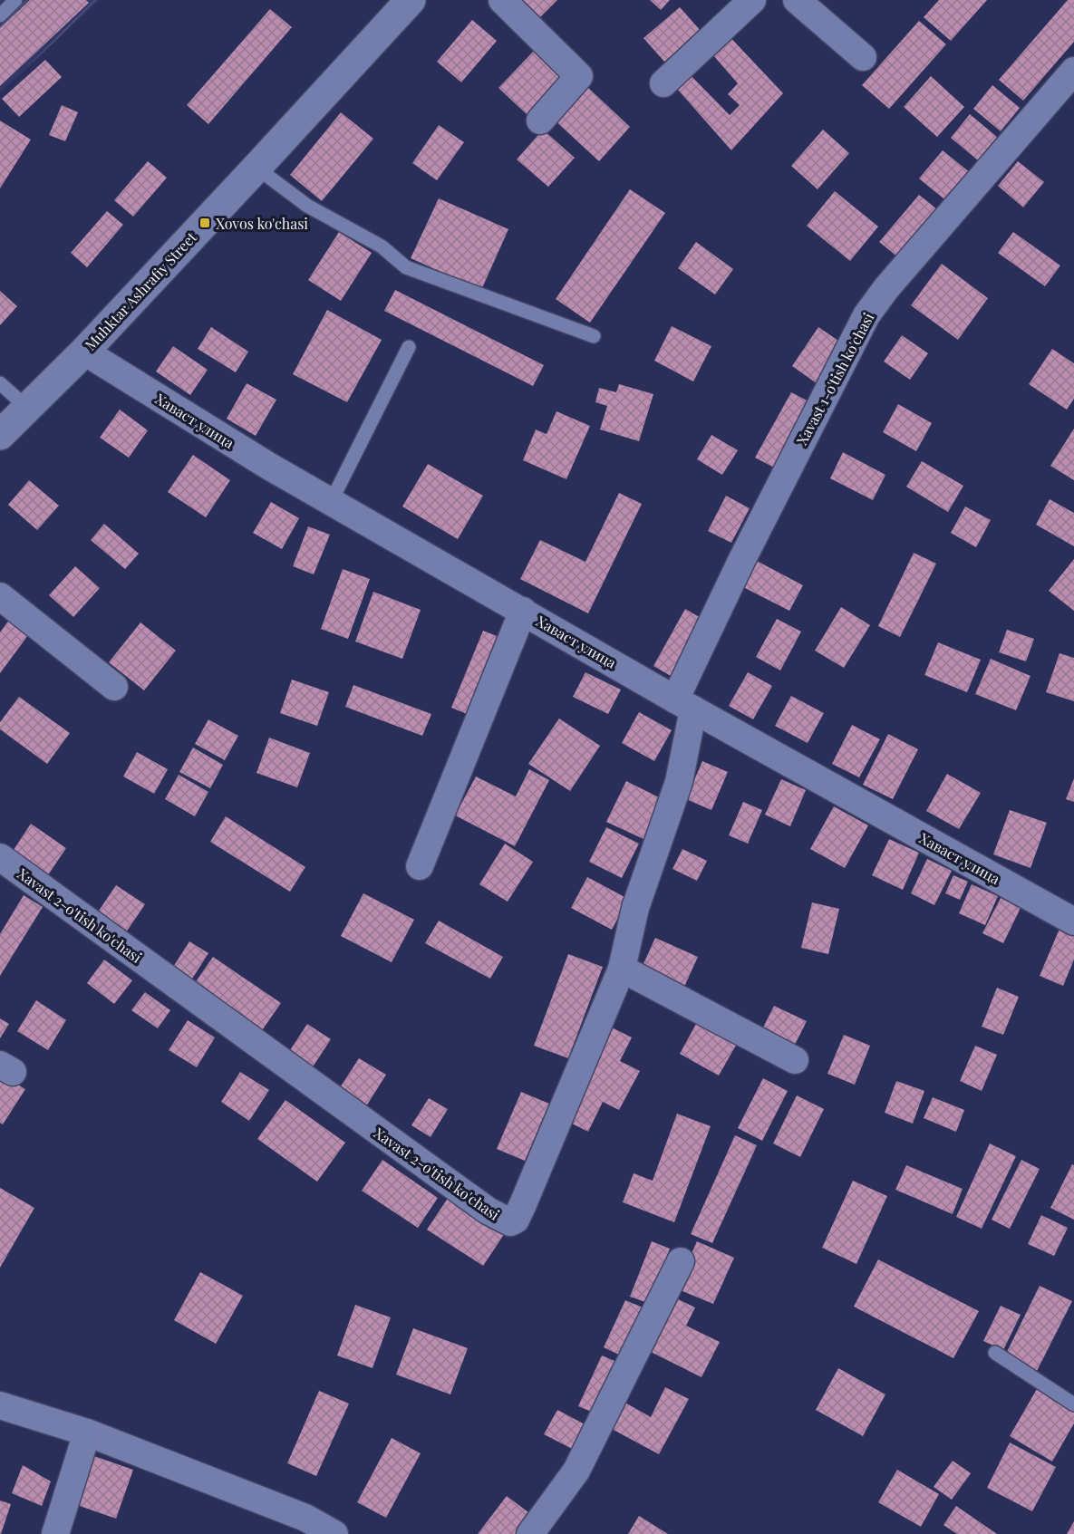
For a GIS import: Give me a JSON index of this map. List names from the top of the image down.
{
  "streets": {
    "main road": ["Muhktar Ashrafiy Street"],
    "street": ["Xavast 1-o'tish ko'chasi", "Хаваст улица", "Xavast 2-o'tish ko'chasi"]
  },
  "crossings": [
    ["Muhktar Ashrafiy Street", "Хаваст улица"],
    ["Xavast 1-o'tish ko'chasi", "Хаваст улица"],
    ["Xavast 1-o'tish ko'chasi", "Xavast 2-o'tish ko'chasi"],
    ["Хаваст улица", "Xavast 2-o'tish ko'chasi"]
  ],
  "places": {
    "transit": ["Xovos ko'chasi"]
  }
}
